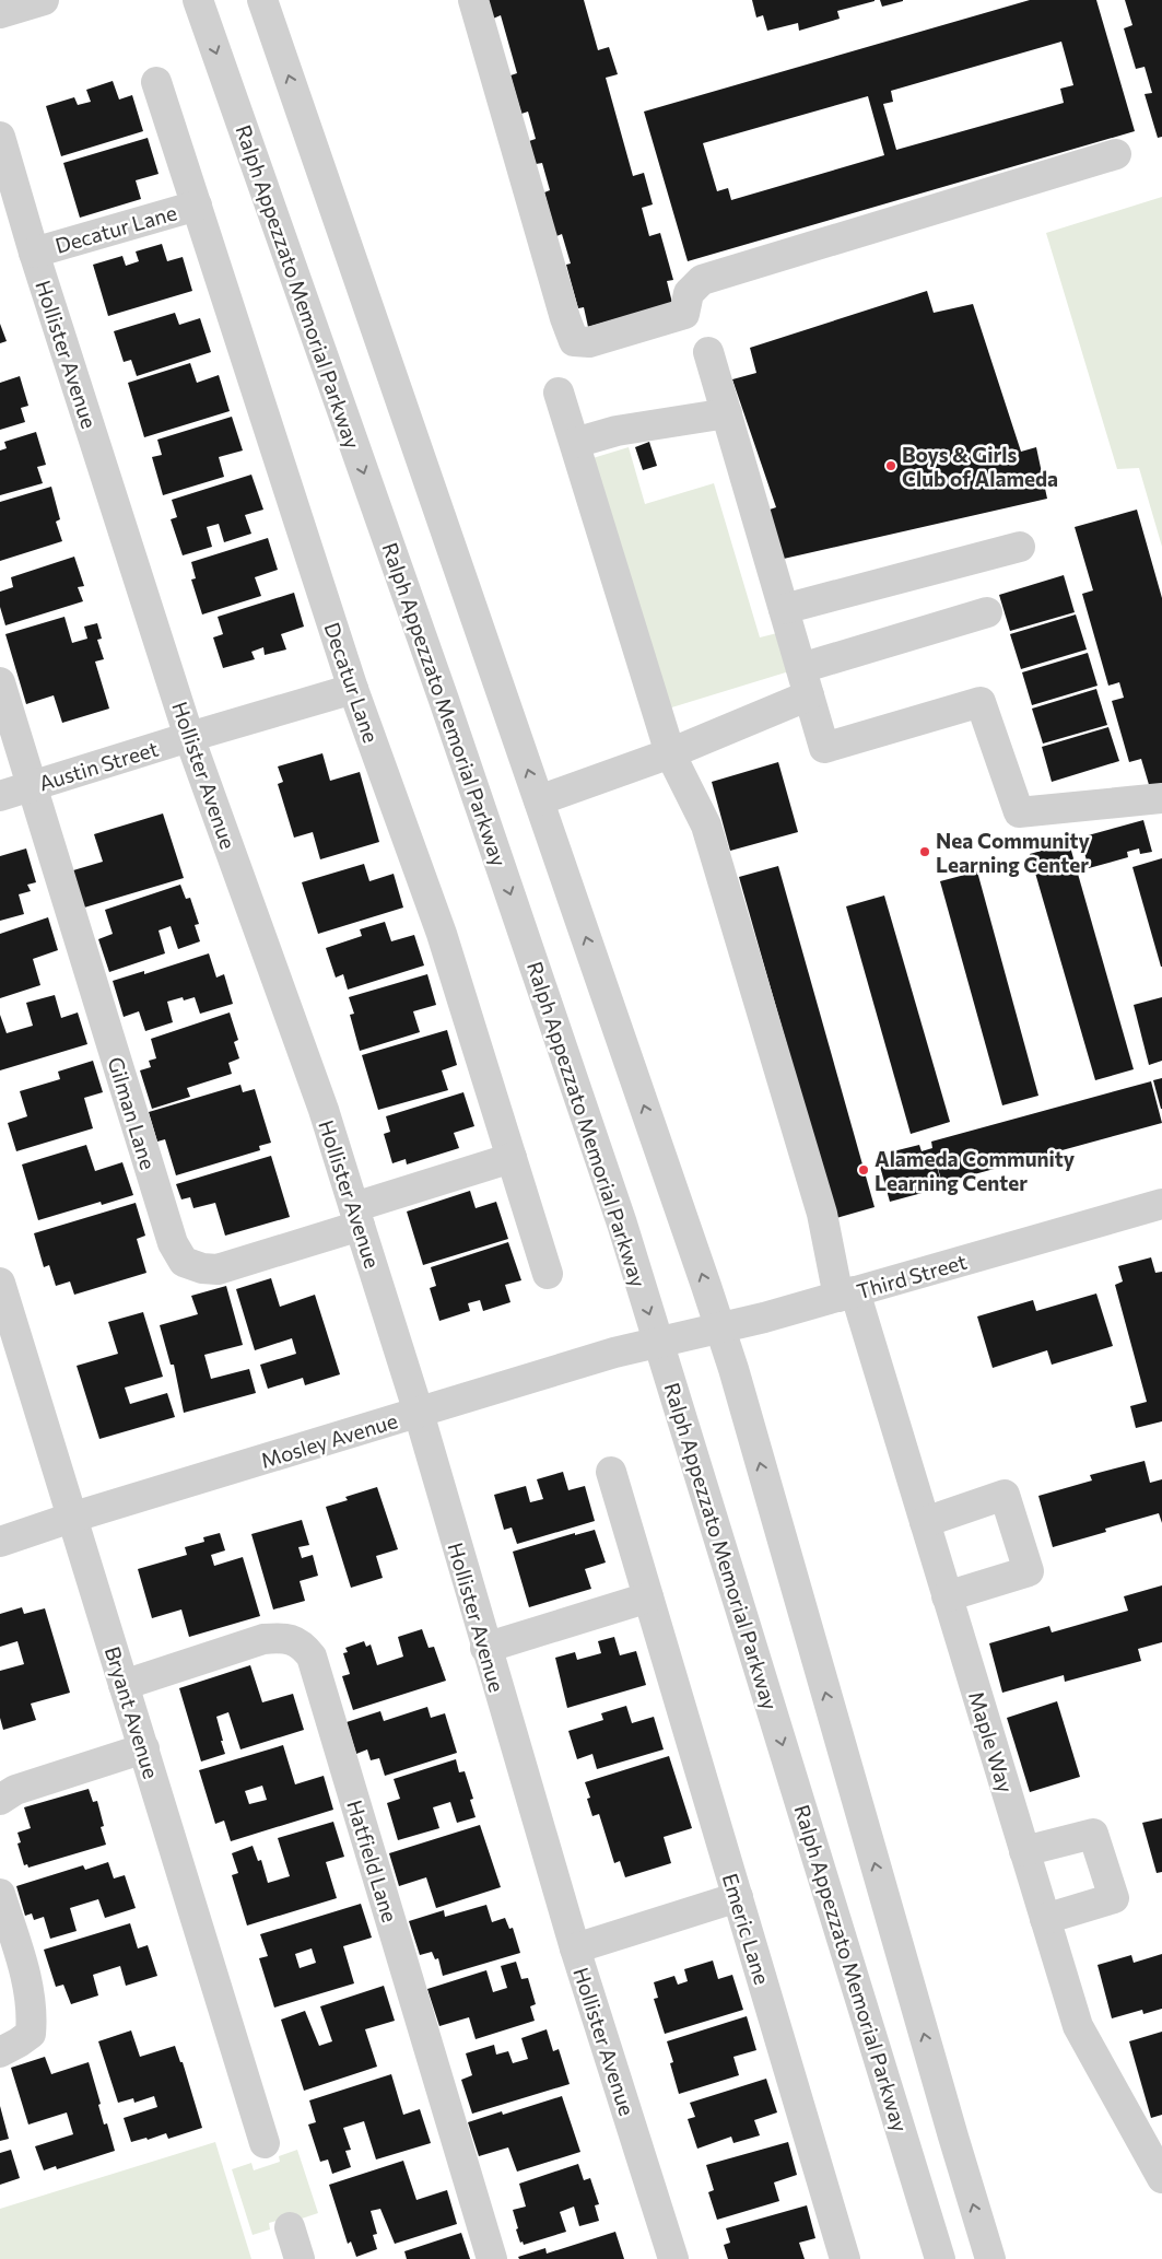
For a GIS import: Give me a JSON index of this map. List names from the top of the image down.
{
  "streets": {
    "street": [
      "Decatur Lane",
      "Ralph Appezzato Memorial Parkway",
      "Hollister Avenue",
      "Austin Street",
      "Gilman Lane",
      "Third Street",
      "Mosley Avenue",
      "Bryant Avenue",
      "Maple Way",
      "Hatfield Lane",
      "Emeric Lane"
    ]
  },
  "crossings": [
    ["Decatur Lane", "Hollister Avenue"],
    ["Decatur Lane", "Austin Street"],
    ["Ralph Appezzato Memorial Parkway", "Third Street"],
    ["Ralph Appezzato Memorial Parkway", "Mosley Avenue"],
    ["Hollister Avenue", "Austin Street"],
    ["Hollister Avenue", "Gilman Lane"],
    ["Hollister Avenue", "Mosley Avenue"],
    ["Austin Street", "Gilman Lane"],
    ["Third Street", "Mosley Avenue"],
    ["Third Street", "Maple Way"],
    ["Mosley Avenue", "Bryant Avenue"],
    ["Bryant Avenue", "Hatfield Lane"]
  ],
  "places": ["Boys & Girls Club of Alameda", "Nea Community Learning Center", "Alameda Community Learning Center"]
}
